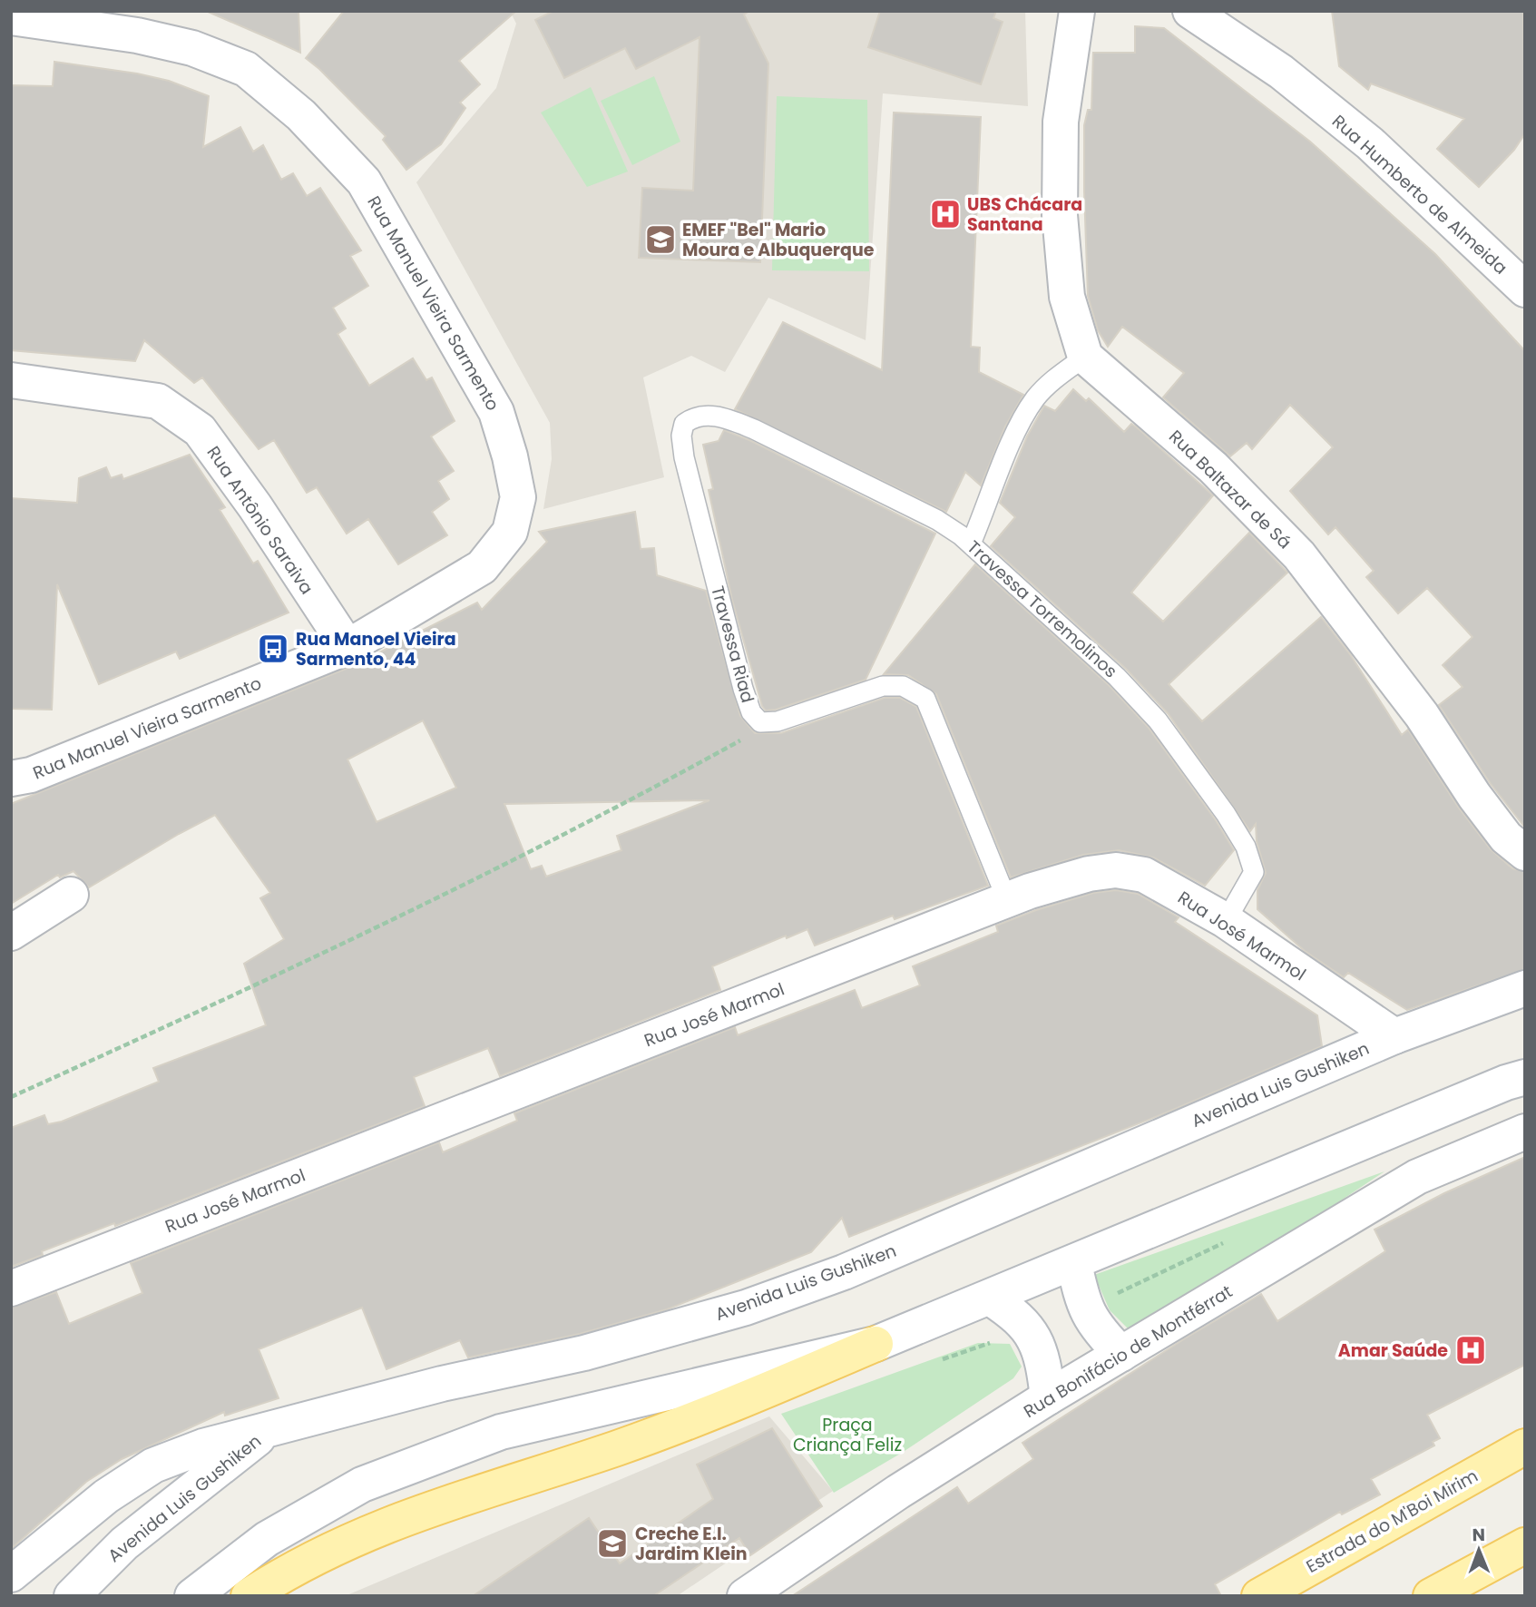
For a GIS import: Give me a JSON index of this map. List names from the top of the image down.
{
  "streets": {
    "main road": ["Estrada do M'Boi Mirim"],
    "street": [
      "Rua Humberto de Almeida",
      "Rua Manuel Vieira Sarmento",
      "Rua Baltazar de Sá",
      "Rua Antônio Saraiva",
      "Rua José Marmol",
      "Avenida Luis Gushiken",
      "Rua Bonifácio de Montférrat"
    ],
    "lane": ["Travessa Torremolinos", "Travessa Riad"]
  },
  "crossings": [
    ["Rua Manuel Vieira Sarmento", "Rua Antônio Saraiva"],
    ["Travessa Torremolinos", "Travessa Riad"],
    ["Travessa Torremolinos", "Rua José Marmol"],
    ["Travessa Riad", "Rua José Marmol"],
    ["Rua José Marmol", "Avenida Luis Gushiken"]
  ],
  "parks": ["Praça Criança Feliz"],
  "places": {
    "hospital": ["UBS Chácara Santana", "Amar Saúde"],
    "school or university": ["EMEF \"Bel\" Mario Moura e Albuquerque", "Creche E.I. Jardim Klein"],
    "bus stop": ["Rua Manoel Vieira Sarmento, 44"]
  },
  "north": "top"
}
